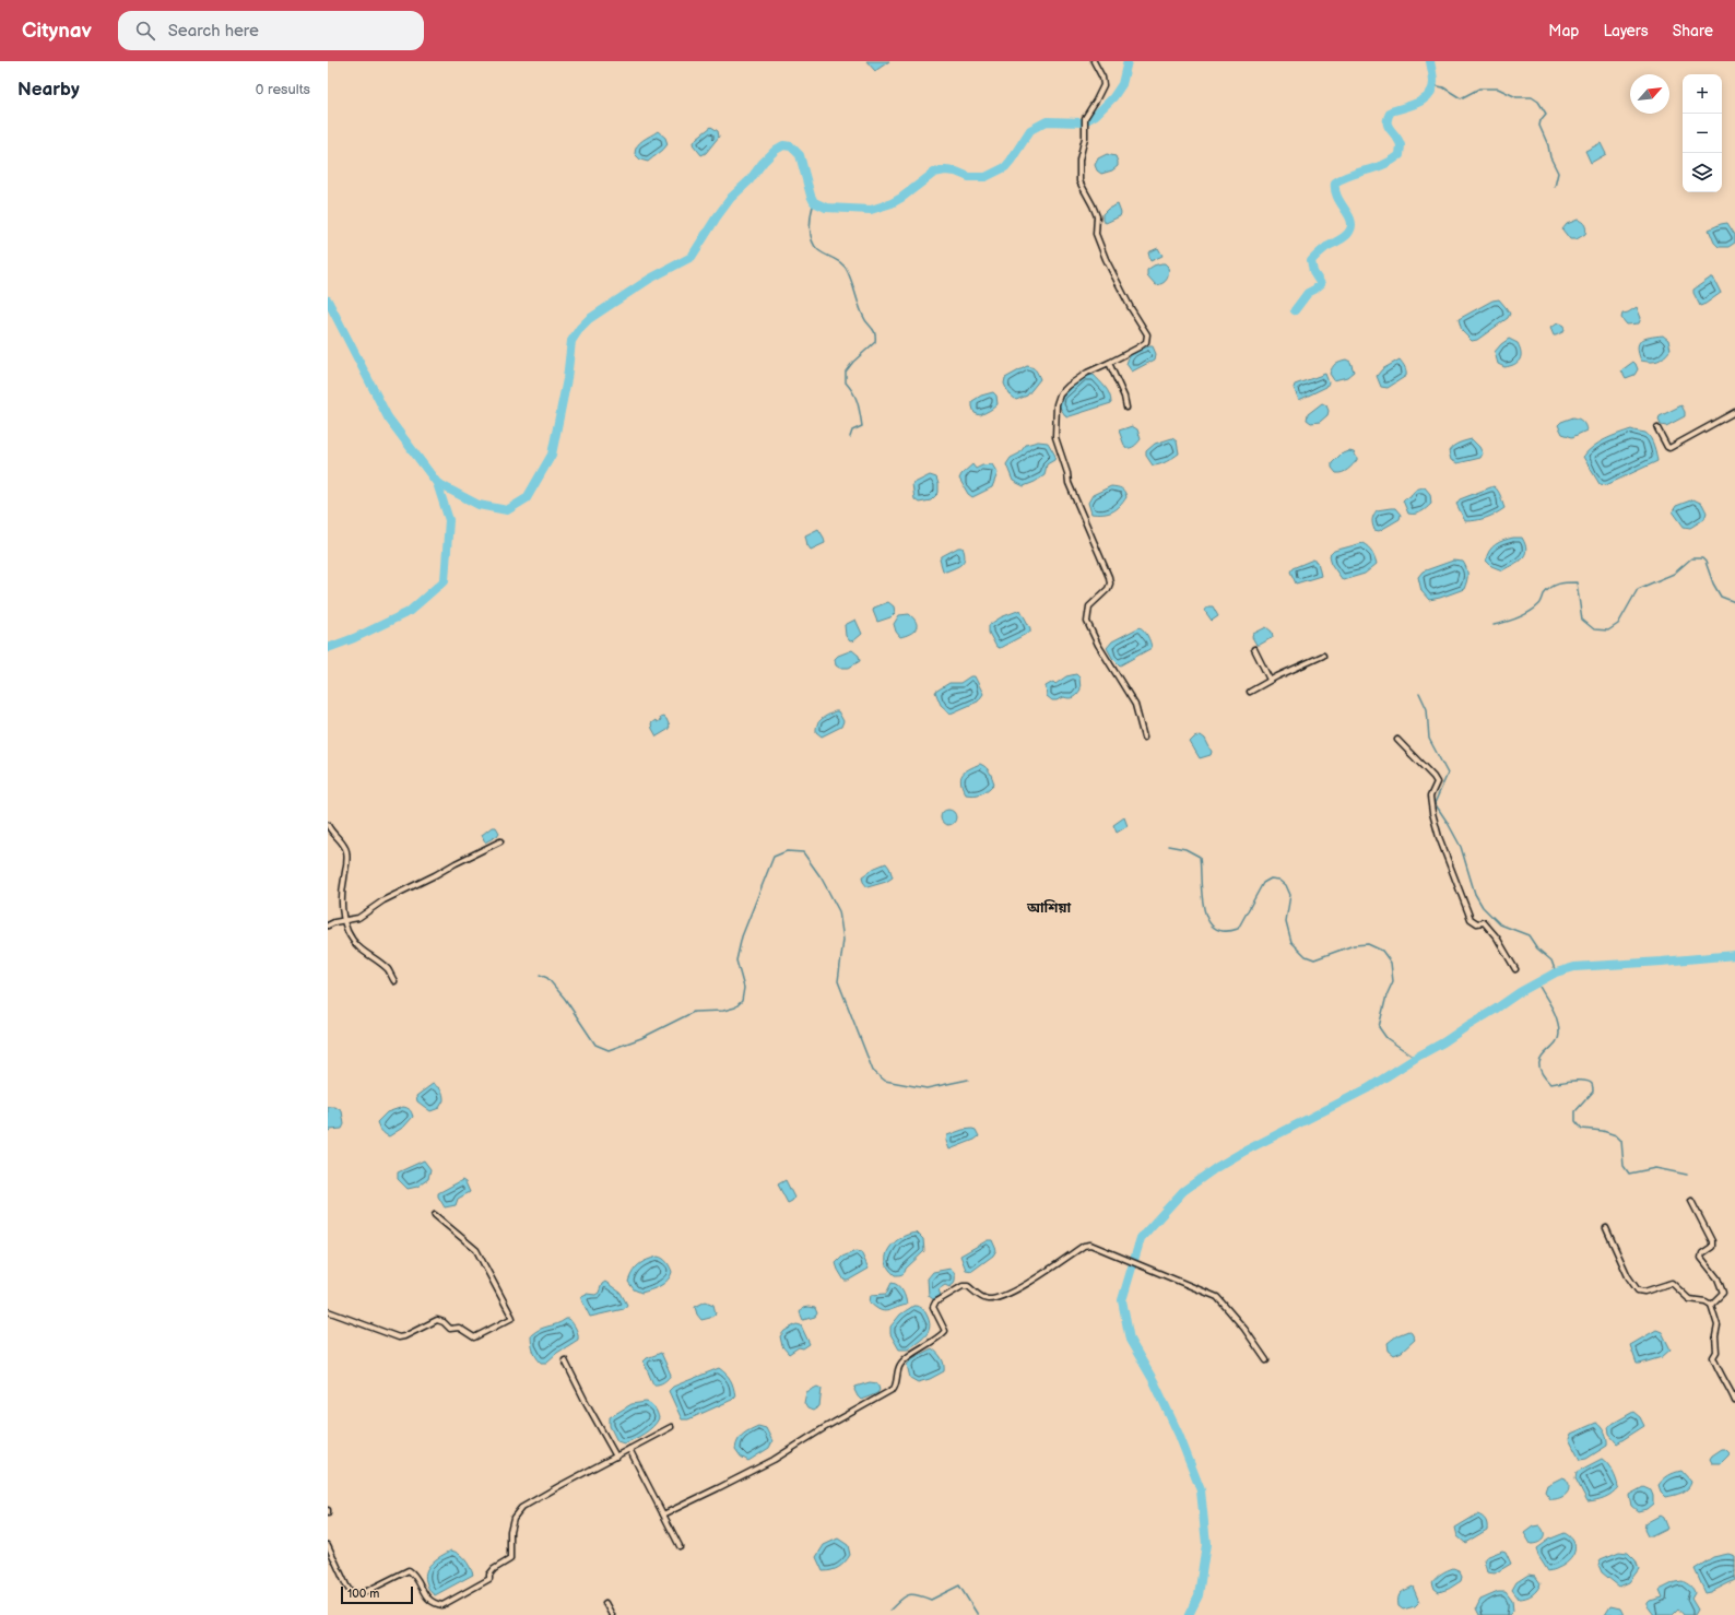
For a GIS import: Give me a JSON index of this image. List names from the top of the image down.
{
  "districts": ["আশিয়া"],
  "scale_bar": "100 m",
  "north": "top right",
  "page": {
    "header": "Citynav",
    "search": "Search here",
    "nav": ["Map", "Layers", "Share"],
    "heading": ["Nearby", "0 results"],
    "map_buttons": ["+", "−"],
    "scale": "100 m"
  }
}
